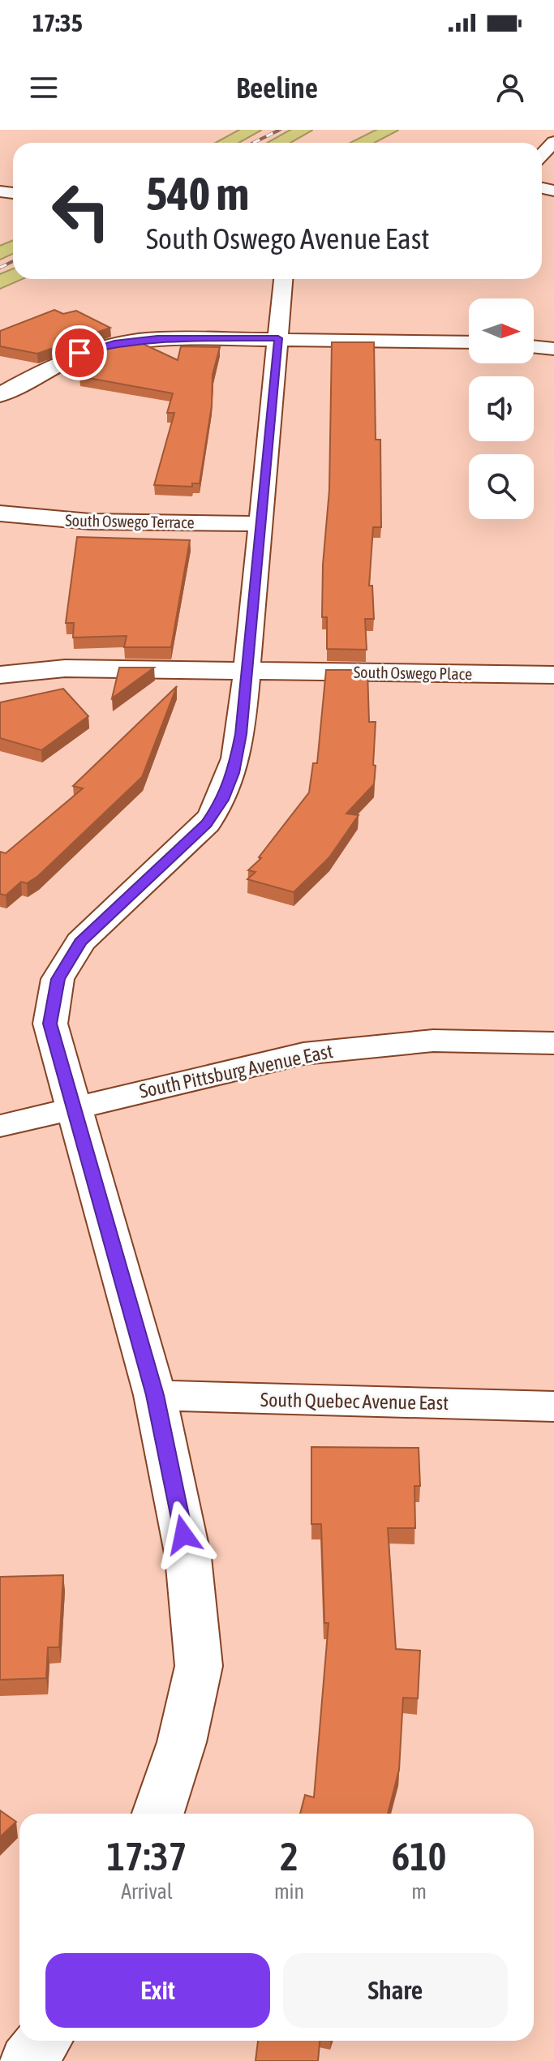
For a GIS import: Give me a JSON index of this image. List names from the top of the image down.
{
  "streets": {
    "street": [
      "South Oswego Terrace",
      "South Oswego Place",
      "South Pittsburg Avenue East",
      "South Quebec Avenue East"
    ]
  },
  "north": "right",
  "page": {
    "status": "17:35",
    "header": "Beeline",
    "turn": ["540 m", "South Oswego Avenue East"],
    "eta": [
      "17:37",
      "Arrival",
      "2",
      "min",
      "610",
      "m"
    ],
    "buttons": ["Exit", "Share"]
  }
}
